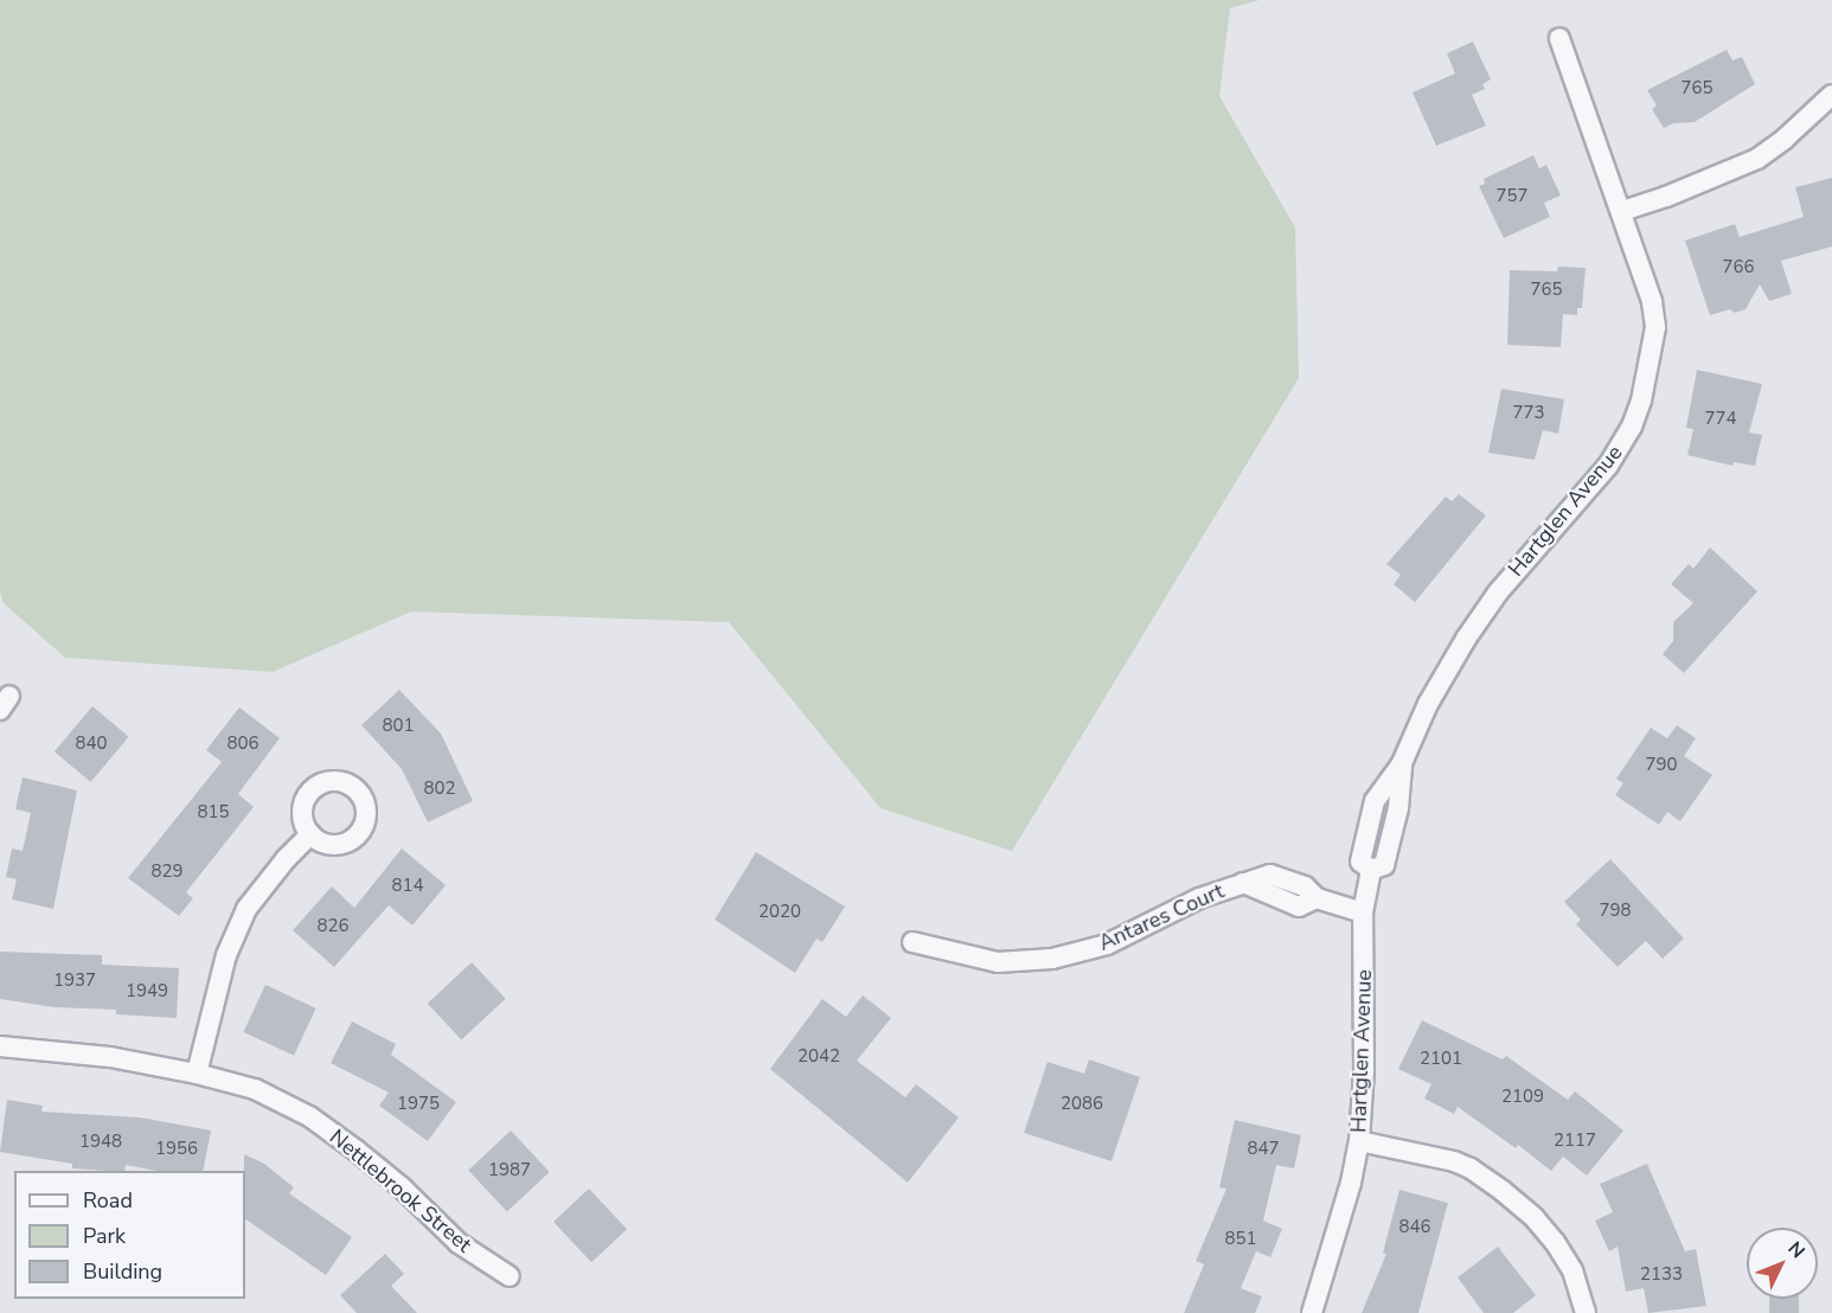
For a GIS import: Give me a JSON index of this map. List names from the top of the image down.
{
  "streets": {
    "street": ["Hartglen Avenue", "Antares Court", "Nettlebrook Street"]
  },
  "crossings": [
    ["Hartglen Avenue", "Antares Court"]
  ],
  "house_numbers": [
    "765",
    "757",
    "766",
    "765",
    "773",
    "774",
    "801",
    "840",
    "806",
    "790",
    "802",
    "815",
    "829",
    "814",
    "798",
    "2020",
    "826",
    "1937",
    "1949",
    "2042",
    "2101",
    "2109",
    "1975",
    "2086",
    "2117",
    "1948",
    "1956",
    "847",
    "1987",
    "846",
    "851",
    "2133"
  ],
  "legend": ["Road", "Park", "Building"],
  "north": "top right"
}
